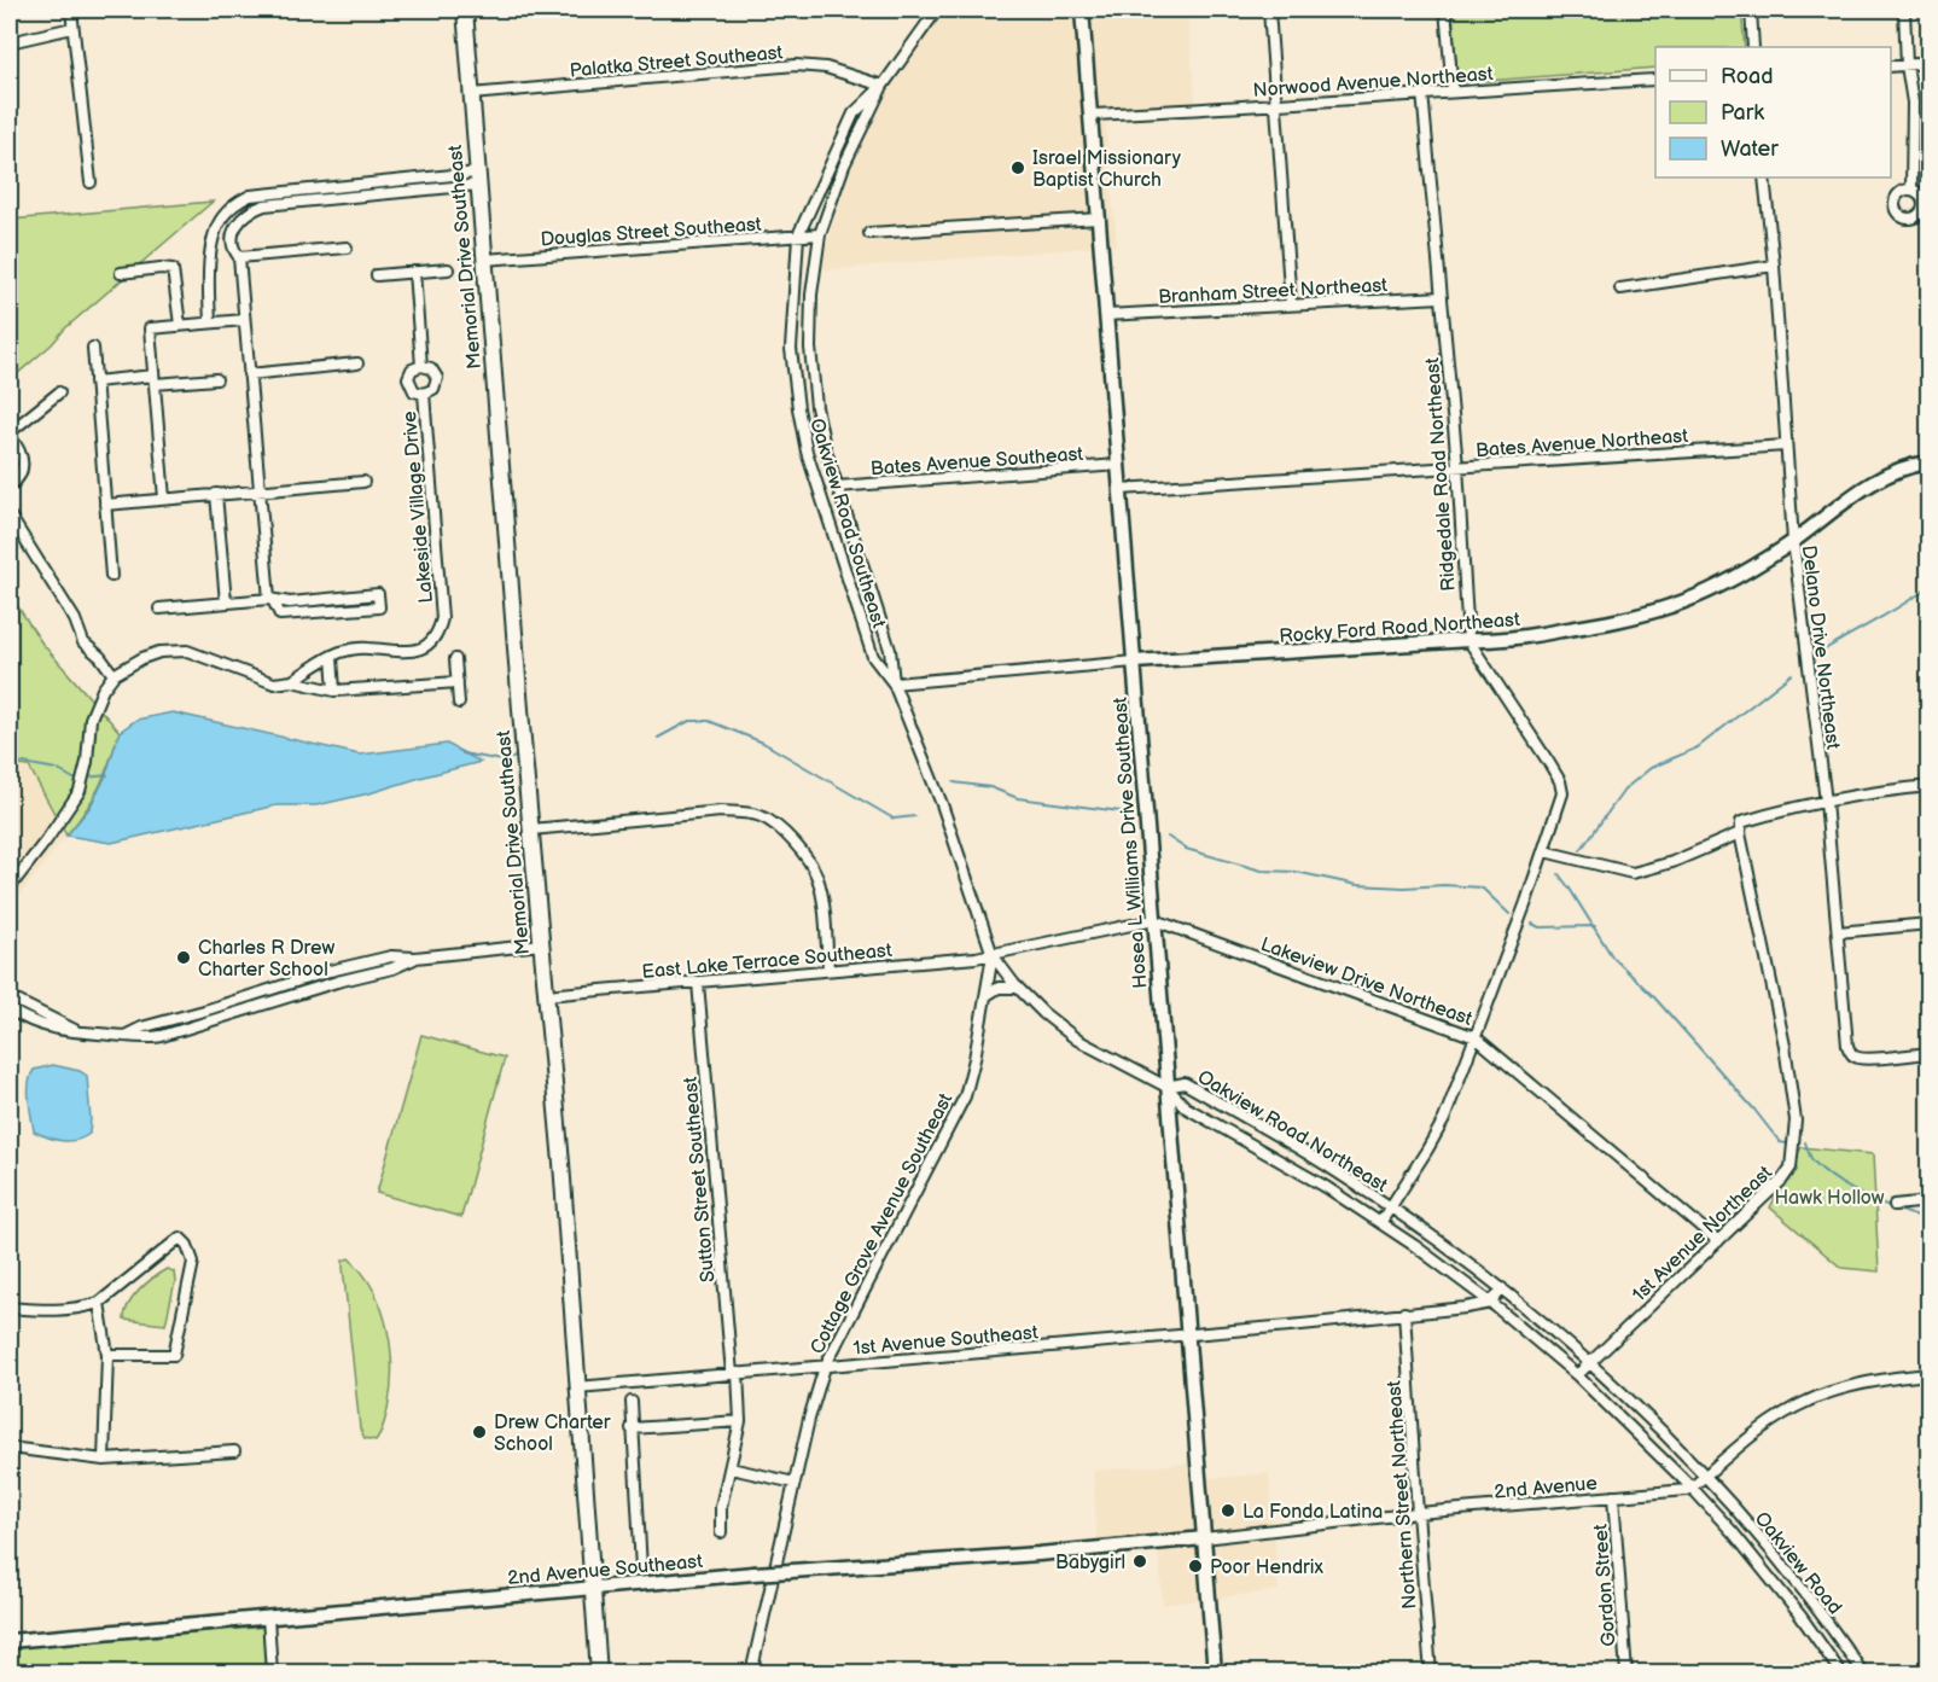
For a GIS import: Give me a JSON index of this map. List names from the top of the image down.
{
  "streets": {
    "main road": ["Memorial Drive Southeast"],
    "street": [
      "Palatka Street Southeast",
      "Norwood Avenue Northeast",
      "Douglas Street Southeast",
      "Branham Street Northeast",
      "Bates Avenue Northeast",
      "Bates Avenue Southeast",
      "Ridgedale Road Northeast",
      "Lakeside Village Drive",
      "Oakview Road Southeast",
      "Rocky Ford Road Northeast",
      "Delano Drive Northeast",
      "Hosea L Williams Drive Southeast",
      "East Lake Terrace Southeast",
      "Lakeview Drive Northeast",
      "Oakview Road Northeast",
      "Sutton Street Southeast",
      "Cottage Grove Avenue Southeast",
      "1st Avenue Northeast",
      "1st Avenue Southeast",
      "2nd Avenue",
      "Northern Street Northeast",
      "Oakview Road",
      "2nd Avenue Southeast",
      "Gordon Street"
    ]
  },
  "crossings": [
    ["Palatka Street Southeast", "Memorial Drive Southeast"],
    ["Palatka Street Southeast", "Oakview Road Southeast"],
    ["Norwood Avenue Northeast", "Ridgedale Road Northeast"],
    ["Norwood Avenue Northeast", "Hosea L Williams Drive Southeast"],
    ["Douglas Street Southeast", "Memorial Drive Southeast"],
    ["Douglas Street Southeast", "Oakview Road Southeast"],
    ["Memorial Drive Southeast", "East Lake Terrace Southeast"],
    ["Memorial Drive Southeast", "1st Avenue Southeast"],
    ["Memorial Drive Southeast", "2nd Avenue Southeast"],
    ["Branham Street Northeast", "Ridgedale Road Northeast"],
    ["Branham Street Northeast", "Hosea L Williams Drive Southeast"],
    ["Bates Avenue Northeast", "Ridgedale Road Northeast"],
    ["Bates Avenue Northeast", "Delano Drive Northeast"],
    ["Bates Avenue Northeast", "Hosea L Williams Drive Southeast"],
    ["Bates Avenue Southeast", "Oakview Road Southeast"],
    ["Bates Avenue Southeast", "Hosea L Williams Drive Southeast"],
    ["Ridgedale Road Northeast", "Rocky Ford Road Northeast"],
    ["Ridgedale Road Northeast", "Lakeview Drive Northeast"],
    ["Ridgedale Road Northeast", "Oakview Road Northeast"],
    ["Oakview Road Southeast", "Hosea L Williams Drive Southeast"],
    ["Oakview Road Southeast", "East Lake Terrace Southeast"],
    ["Oakview Road Southeast", "Oakview Road Northeast"],
    ["Oakview Road Southeast", "Cottage Grove Avenue Southeast"],
    ["Rocky Ford Road Northeast", "Delano Drive Northeast"],
    ["Rocky Ford Road Northeast", "Hosea L Williams Drive Southeast"],
    ["Hosea L Williams Drive Southeast", "East Lake Terrace Southeast"],
    ["Hosea L Williams Drive Southeast", "Lakeview Drive Northeast"],
    ["Hosea L Williams Drive Southeast", "Oakview Road Northeast"],
    ["Hosea L Williams Drive Southeast", "1st Avenue Southeast"],
    ["Hosea L Williams Drive Southeast", "2nd Avenue"],
    ["Hosea L Williams Drive Southeast", "2nd Avenue Southeast"],
    ["East Lake Terrace Southeast", "Lakeview Drive Northeast"],
    ["East Lake Terrace Southeast", "Sutton Street Southeast"],
    ["East Lake Terrace Southeast", "Cottage Grove Avenue Southeast"],
    ["Lakeview Drive Northeast", "1st Avenue Northeast"],
    ["Oakview Road Northeast", "1st Avenue Northeast"],
    ["Oakview Road Northeast", "2nd Avenue"],
    ["Oakview Road Northeast", "Oakview Road"],
    ["Sutton Street Southeast", "1st Avenue Southeast"],
    ["Cottage Grove Avenue Southeast", "1st Avenue Southeast"],
    ["2nd Avenue", "Northern Street Northeast"],
    ["2nd Avenue", "Oakview Road"],
    ["2nd Avenue", "2nd Avenue Southeast"],
    ["2nd Avenue", "Gordon Street"]
  ],
  "parks": ["Hawk Hollow"],
  "places": [
    "Israel Missionary Baptist Church",
    "Charles R Drew Charter School",
    "Drew Charter School",
    "La Fonda Latina",
    "Babygirl",
    "Poor Hendrix"
  ],
  "legend": ["Road", "Park", "Water"]
}
